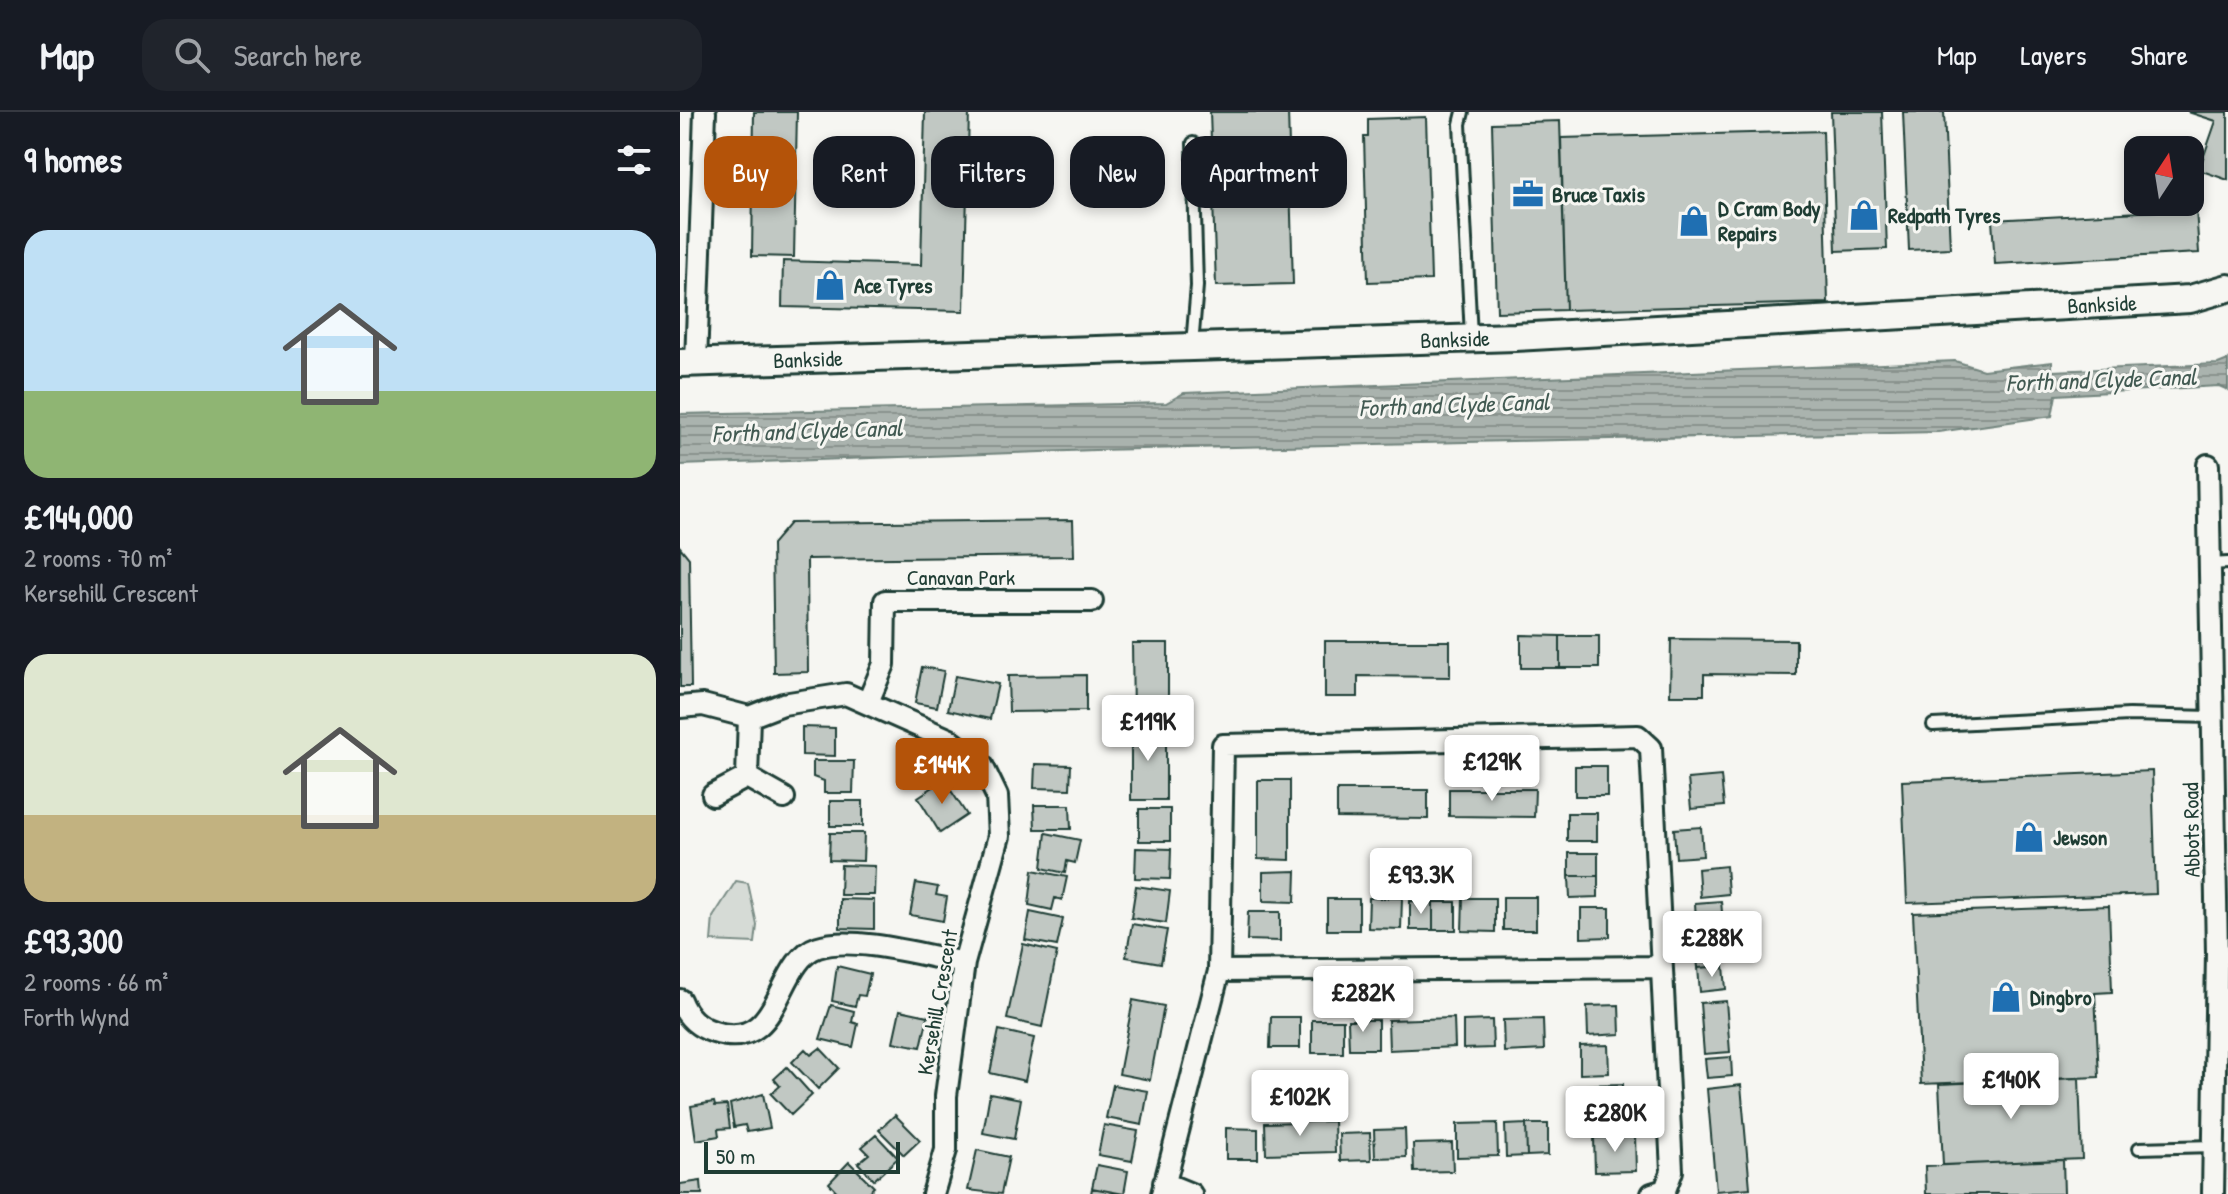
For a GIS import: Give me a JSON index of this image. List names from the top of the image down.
{
  "streets": {
    "street": [
      "Bankside",
      "Canavan Park",
      "Abbots Road",
      "Kersehill Crescent"
    ]
  },
  "crossings": [
    ["Canavan Park", "Kersehill Crescent"]
  ],
  "water": ["Forth and Clyde Canal"],
  "places": {
    "office": ["Bruce Taxis"],
    "shop": [
      "Redpath Tyres",
      "D Cram Body Repairs",
      "Ace Tyres",
      "Jewson",
      "Dingbro"
    ]
  },
  "scale_bar": "50 m",
  "north": "top",
  "page": {
    "header": "Map",
    "search": "Search here",
    "nav": ["Map", "Layers", "Share"],
    "heading": "9 homes",
    "chip": [
      "Buy",
      "Rent",
      "Filters",
      "New",
      "Apartment"
    ],
    "list": [
      {
        "name": "£144,000",
        "note": "2 rooms · 70 m² · Kersehill Crescent"
      },
      {
        "name": "£93,300",
        "note": "2 rooms · 66 m² · Forth Wynd"
      }
    ],
    "price": [
      "£119K",
      "£129K",
      "£144K",
      "£93.3K",
      "£288K",
      "£282K",
      "£140K",
      "£102K",
      "£280K"
    ],
    "scale": "50 m"
  }
}
